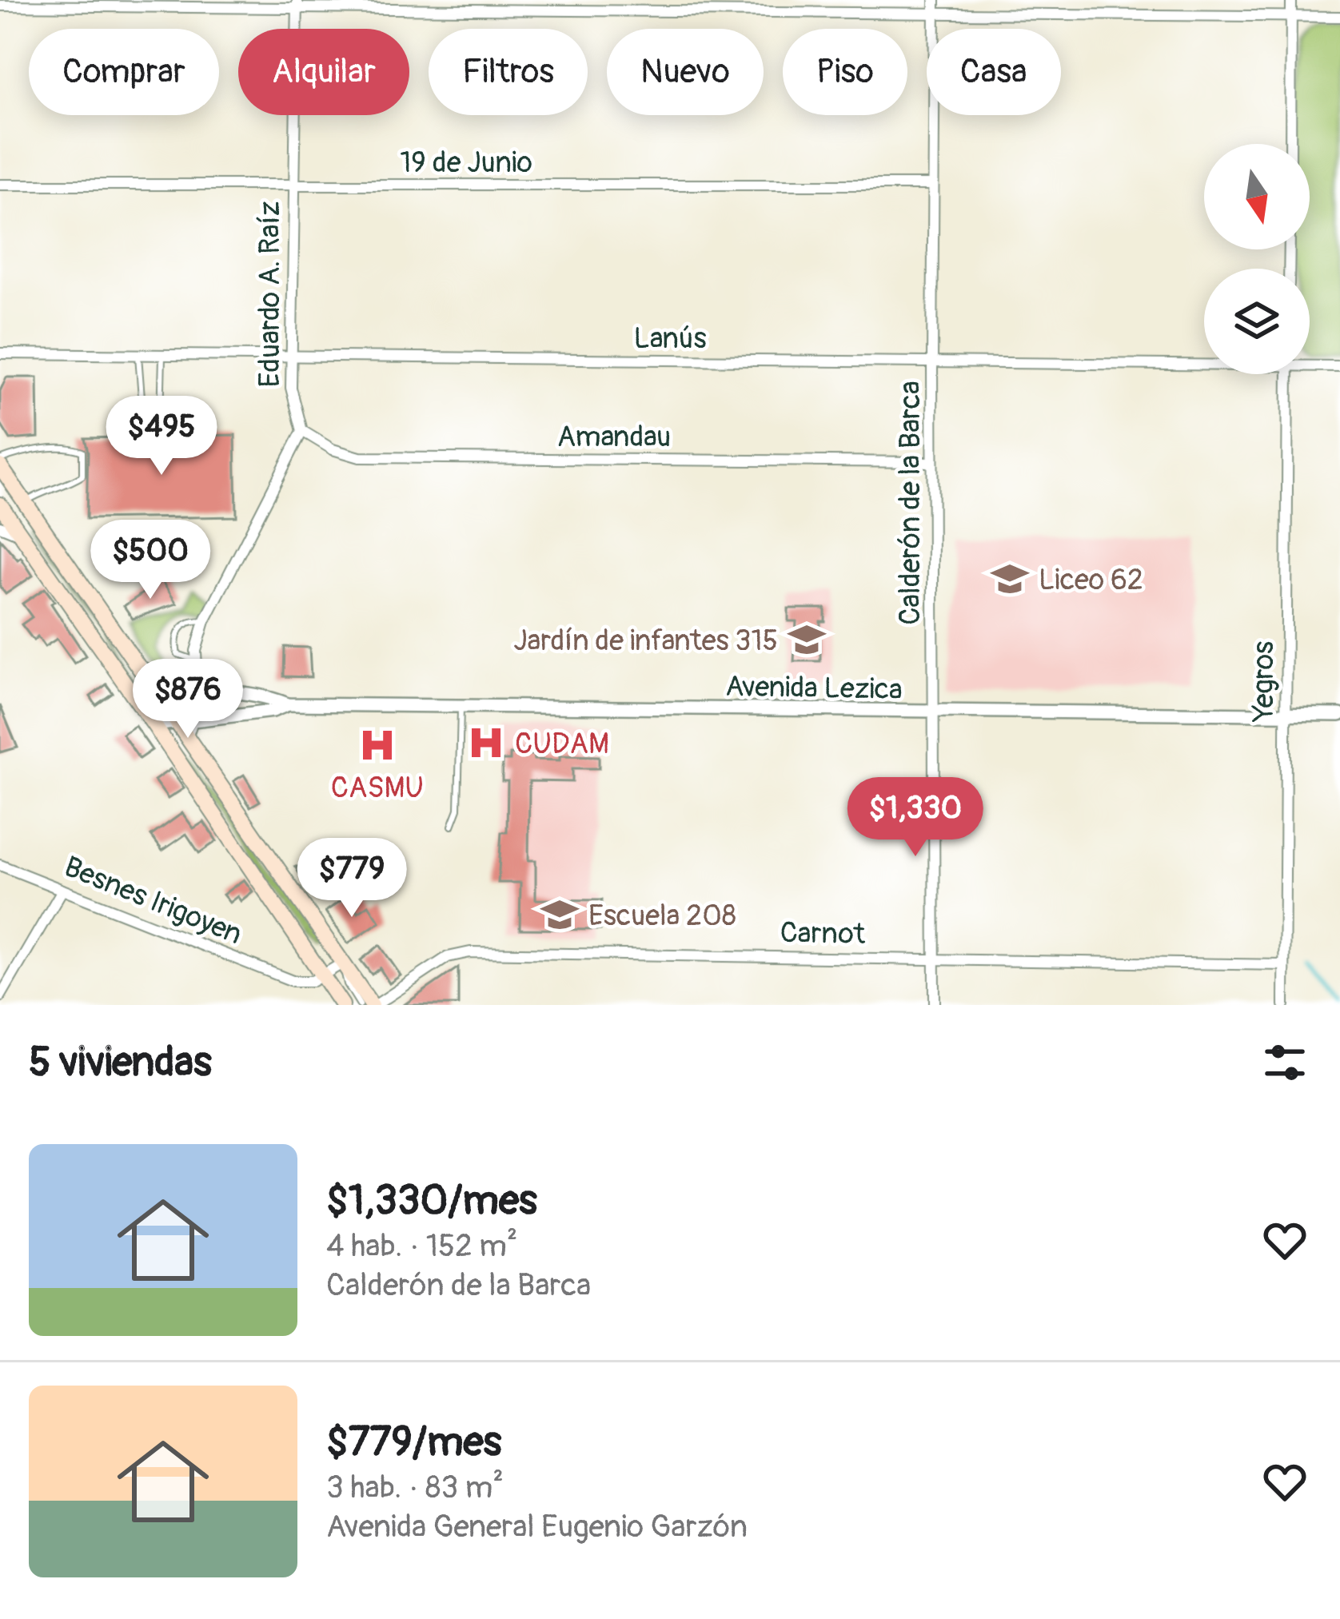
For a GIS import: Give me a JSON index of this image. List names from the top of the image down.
{
  "streets": {
    "street": [
      "19 de Junio",
      "Eduardo A. Raíz",
      "Lanús",
      "Amandau",
      "Calderón de la Barca",
      "Yegros",
      "Avenida Lezica",
      "Besnes Irigoyen",
      "Carnot"
    ]
  },
  "crossings": [
    ["19 de Junio", "Eduardo A. Raíz"],
    ["19 de Junio", "Calderón de la Barca"],
    ["Eduardo A. Raíz", "Lanús"],
    ["Eduardo A. Raíz", "Amandau"],
    ["Lanús", "Calderón de la Barca"],
    ["Amandau", "Calderón de la Barca"],
    ["Calderón de la Barca", "Avenida Lezica"],
    ["Calderón de la Barca", "Carnot"],
    ["Yegros", "Avenida Lezica"],
    ["Yegros", "Carnot"]
  ],
  "places": {
    "school or university": ["Liceo 62", "Jardín de infantes 315", "Escuela 208"],
    "hospital": ["CUDAM", "CASMU"]
  },
  "north": "bottom",
  "page": {
    "chip": [
      "Comprar",
      "Alquilar",
      "Filtros",
      "Nuevo",
      "Piso",
      "Casa"
    ],
    "price": [
      "$495",
      "$500",
      "$876",
      "$1,330",
      "$779"
    ],
    "heading": "5 viviendas",
    "list": [
      {
        "name": "$1,330/mes",
        "note": "4 hab. · 152 m² · Calderón de la Barca"
      },
      {
        "name": "$779/mes",
        "note": "3 hab. · 83 m² · Avenida General Eugenio Garzón"
      }
    ]
  }
}
